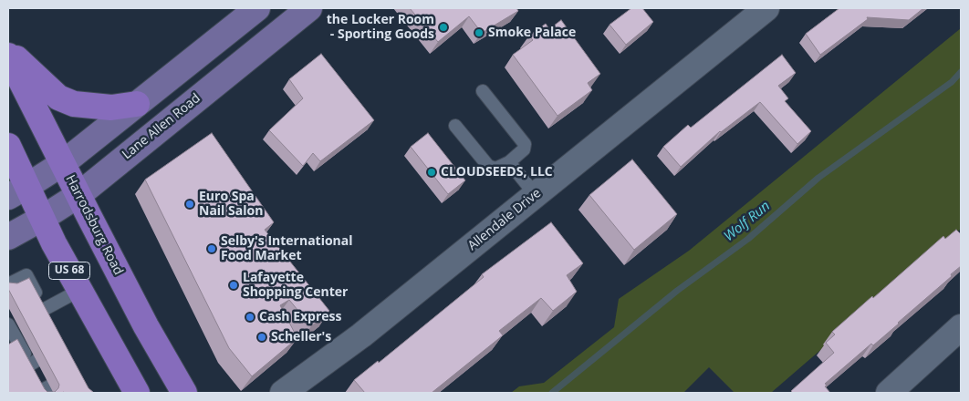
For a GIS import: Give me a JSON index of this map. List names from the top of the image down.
{
  "streets": {
    "main road": ["Lane Allen Road", "Harrodsburg Road", "US 68"],
    "street": ["Allendale Drive"]
  },
  "crossings": [
    ["Lane Allen Road", "Harrodsburg Road"],
    ["Lane Allen Road", "US 68"]
  ],
  "water": ["Wolf Run"],
  "places": [
    "the Locker Room - Sporting Goods",
    "Smoke Palace",
    "CLOUDSEEDS, LLC",
    "Euro Spa Nail Salon",
    "Selby's International Food Market",
    "Lafayette Shopping Center",
    "Cash Express",
    "Scheller's"
  ]
}
